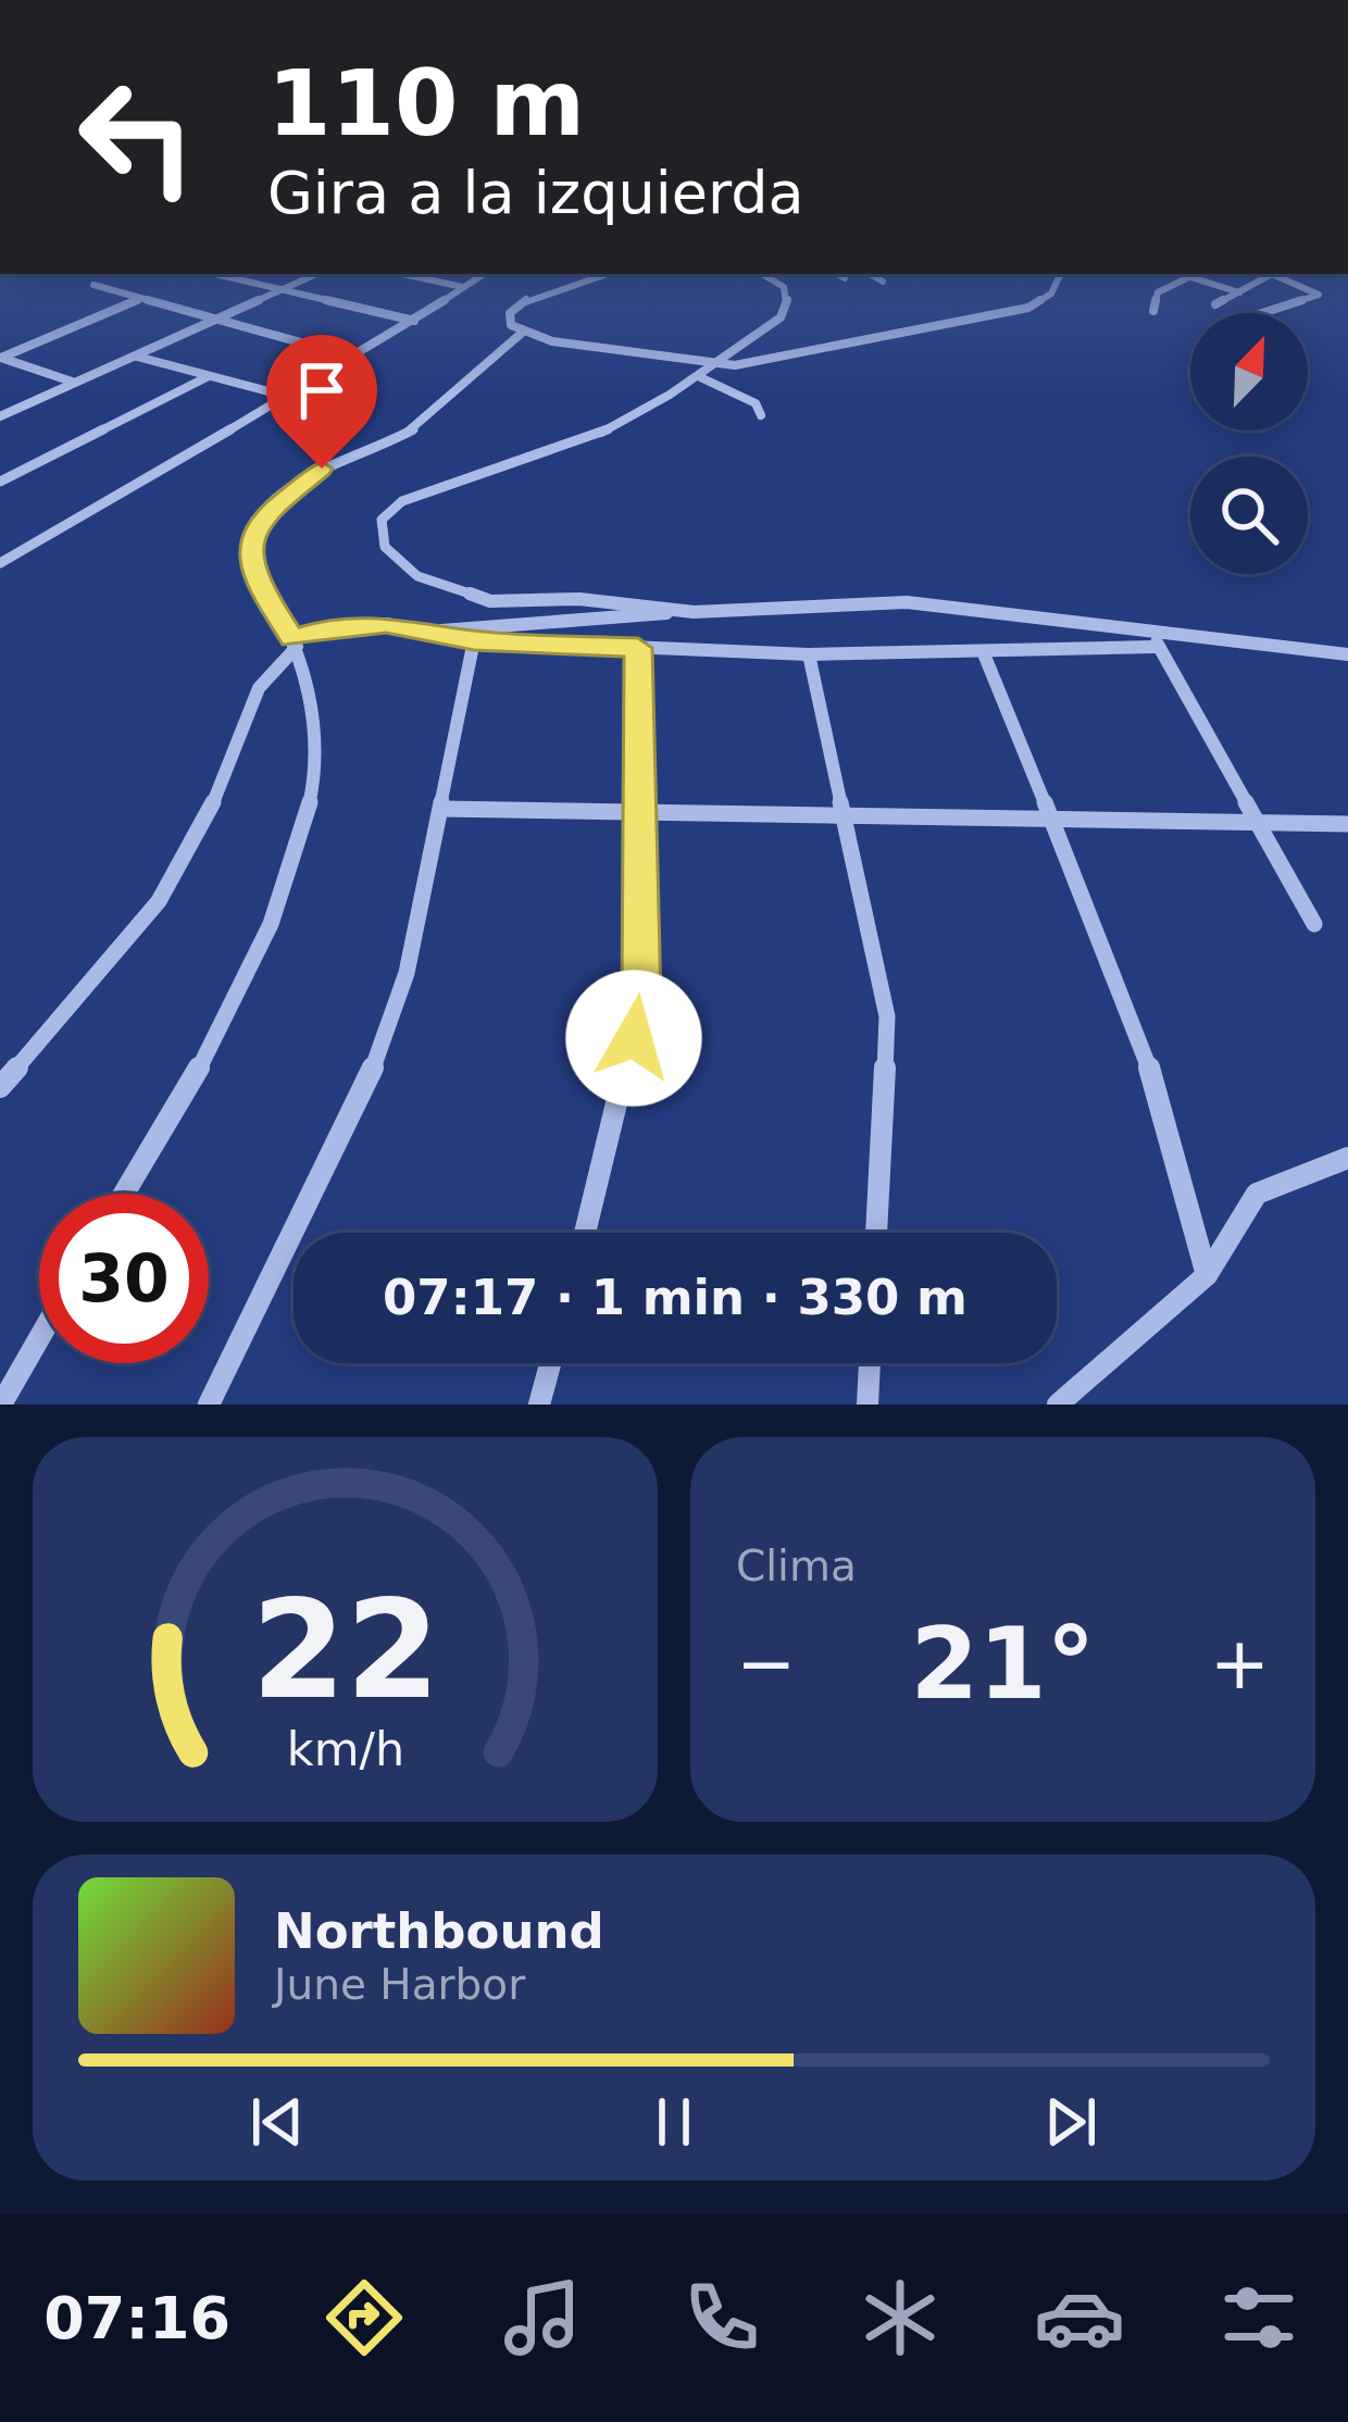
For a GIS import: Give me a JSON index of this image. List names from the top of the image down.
{
  "north": "top right",
  "page": {
    "turn": ["110 m", "Gira a la izquierda"],
    "limit": "30",
    "trip": "07:17 · 1 min · 330 m",
    "tile": "Clima",
    "heat": ["−", "21°", "+"],
    "song": ["Northbound", "June Harbor"],
    "tabs": "07:16",
    "gauge": ["22", "km/h"]
  }
}
